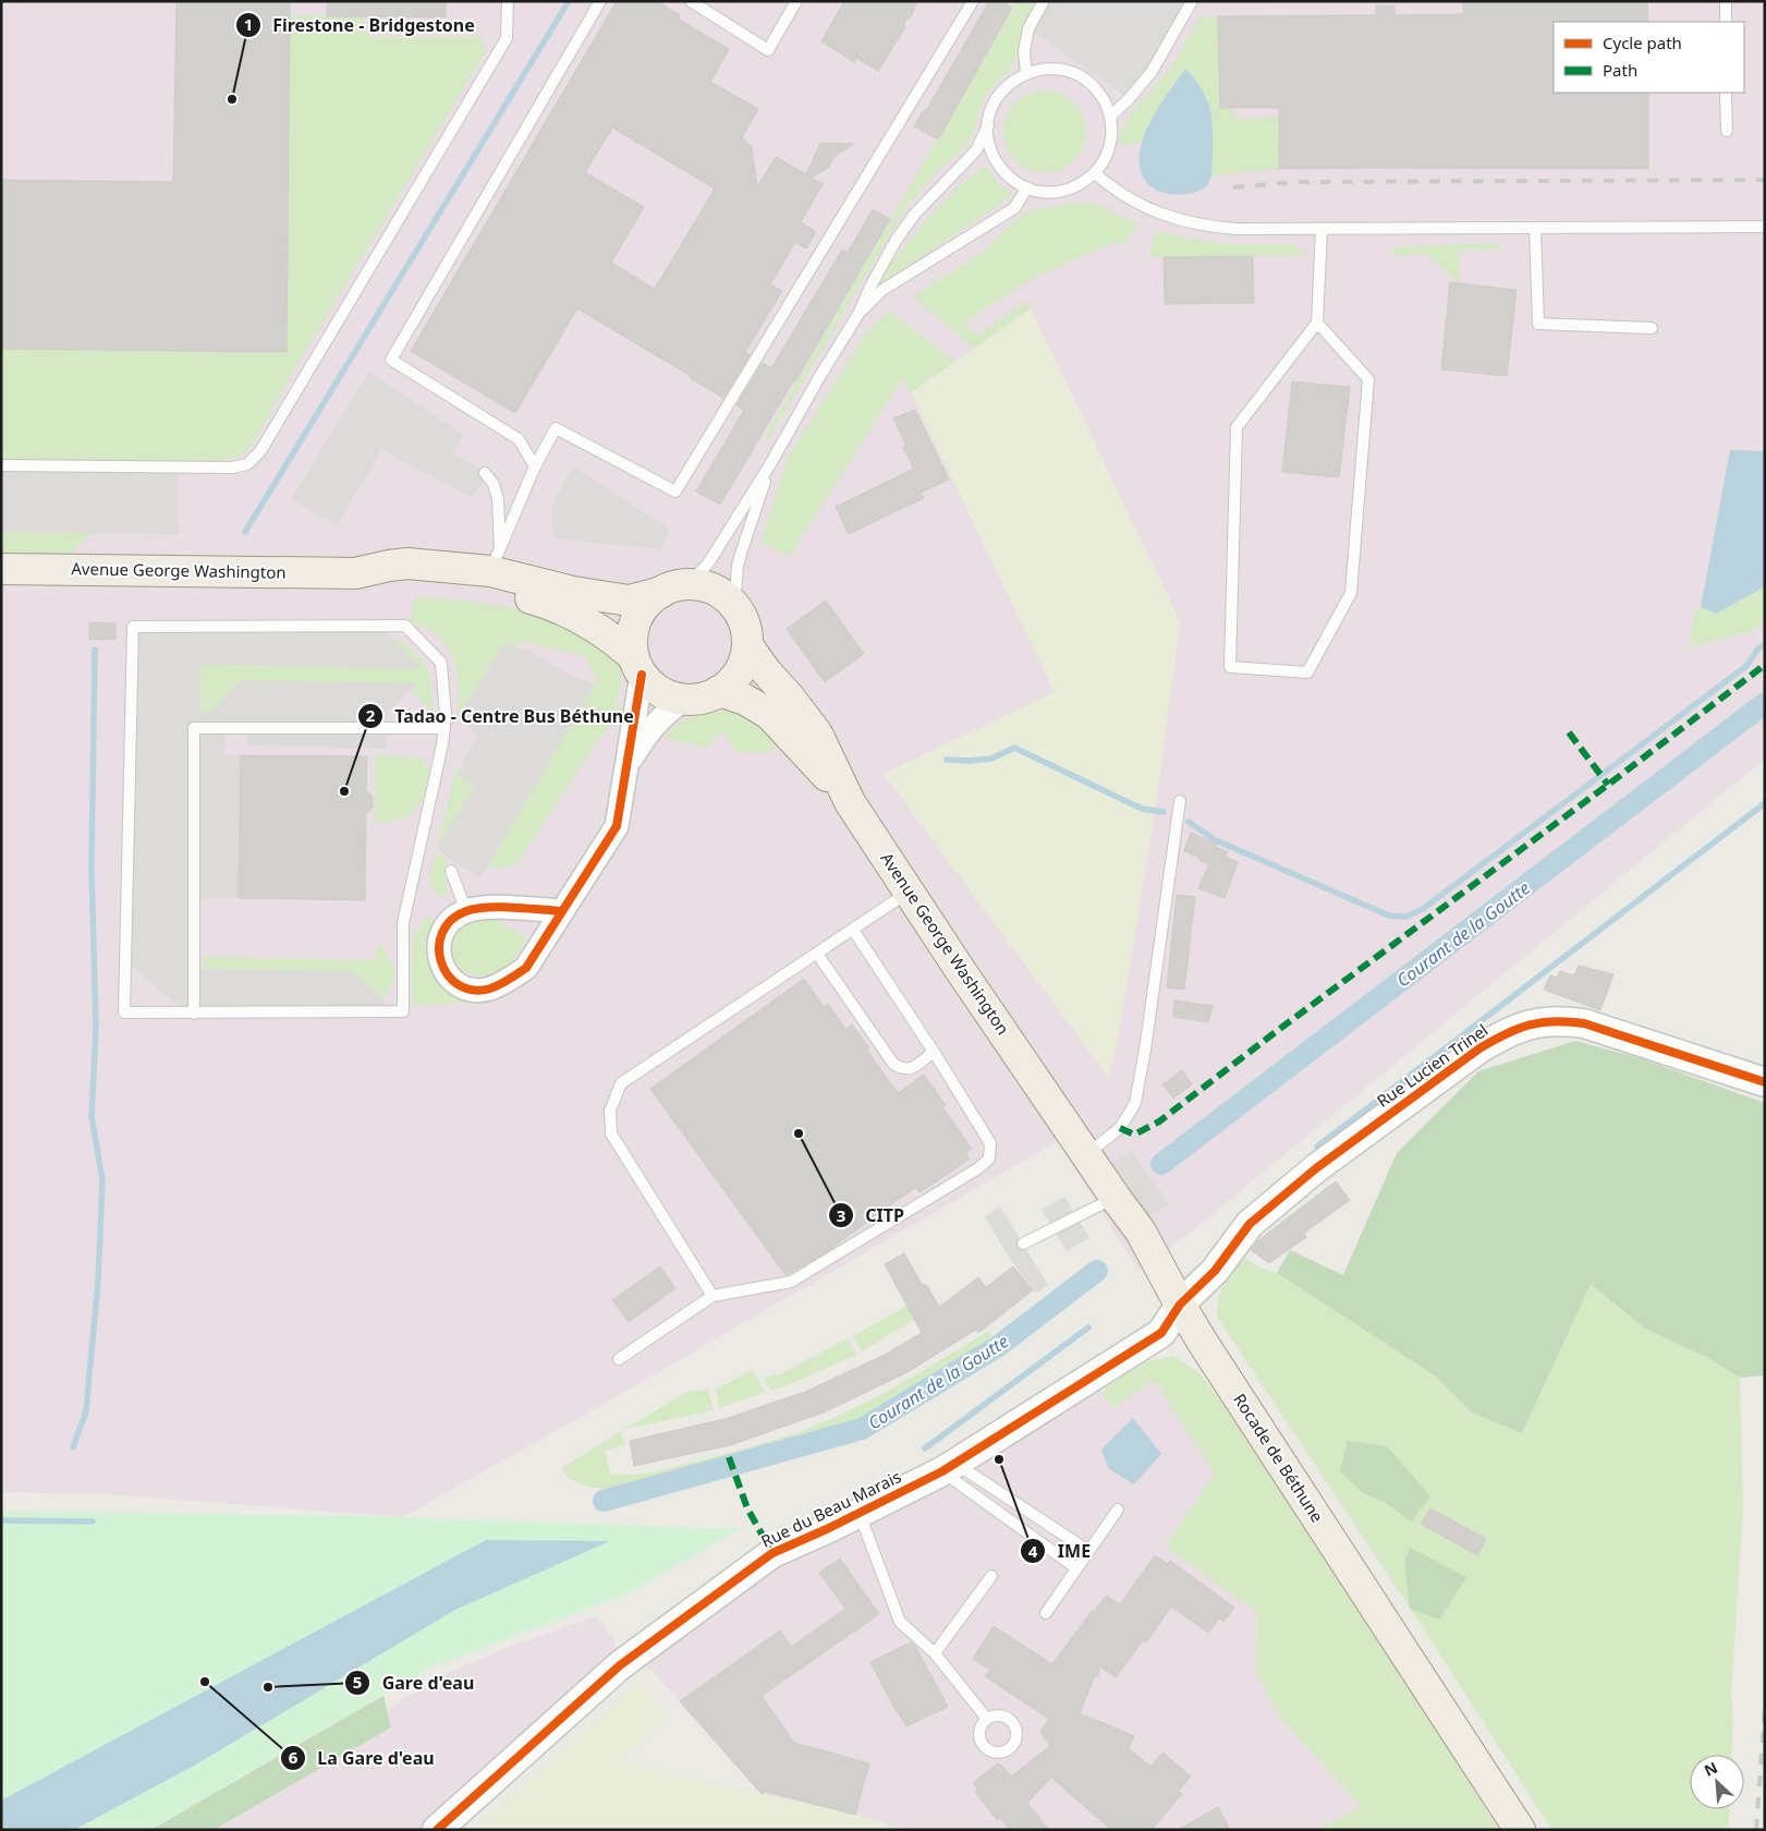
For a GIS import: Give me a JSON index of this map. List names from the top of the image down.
{
  "streets": {
    "main road": ["Avenue George Washington", "Rocade de Béthune"],
    "street": ["Rue Lucien Trinel", "Rue du Beau Marais"]
  },
  "crossings": [
    ["Avenue George Washington", "Rocade de Béthune"],
    ["Rue Lucien Trinel", "Rocade de Béthune"],
    ["Rue Lucien Trinel", "Rue du Beau Marais"],
    ["Rocade de Béthune", "Rue du Beau Marais"]
  ],
  "water": ["Courant de la Goutte"],
  "places": [
    "Firestone - Bridgestone",
    "Tadao - Centre Bus Béthune",
    "CITP",
    "IME",
    "La Gare d'eau",
    "Gare d'eau"
  ],
  "legend": ["Cycle path", "Path"],
  "north": "top left"
}
